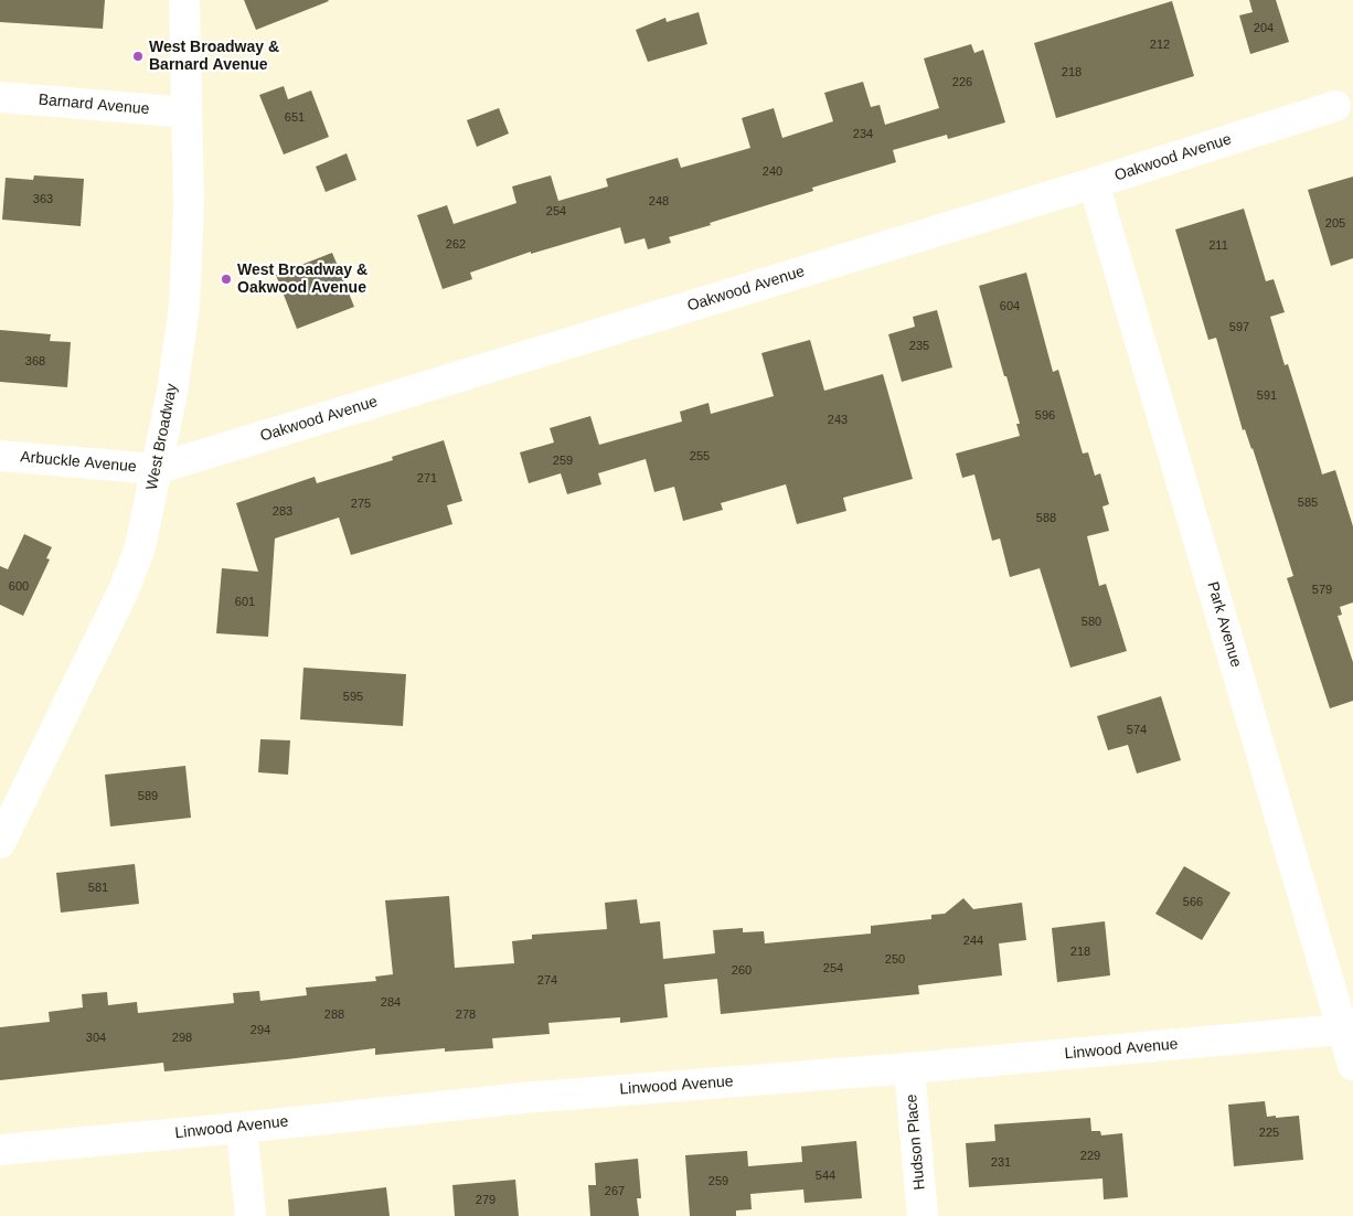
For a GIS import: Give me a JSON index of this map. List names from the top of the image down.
{
  "streets": {
    "street": [
      "Barnard Avenue",
      "Oakwood Avenue",
      "West Broadway",
      "Arbuckle Avenue",
      "Park Avenue",
      "Linwood Avenue",
      "Hudson Place"
    ]
  },
  "crossings": [
    ["Barnard Avenue", "West Broadway"],
    ["Oakwood Avenue", "West Broadway"],
    ["Oakwood Avenue", "Arbuckle Avenue"],
    ["Oakwood Avenue", "Park Avenue"],
    ["West Broadway", "Arbuckle Avenue"],
    ["Park Avenue", "Linwood Avenue"],
    ["Linwood Avenue", "Hudson Place"]
  ],
  "places": ["West Broadway & Barnard Avenue", "West Broadway & Oakwood Avenue"],
  "house_numbers": [
    "204",
    "212",
    "218",
    "226",
    "651",
    "234",
    "240",
    "363",
    "248",
    "254",
    "205",
    "262",
    "211",
    "604",
    "597",
    "235",
    "368",
    "591",
    "596",
    "243",
    "255",
    "259",
    "271",
    "585",
    "275",
    "283",
    "588",
    "600",
    "579",
    "601",
    "580",
    "595",
    "574",
    "589",
    "581",
    "566",
    "244",
    "218",
    "250",
    "254",
    "260",
    "274",
    "284",
    "288",
    "278",
    "294",
    "304",
    "298",
    "225",
    "229",
    "231",
    "544",
    "259",
    "267",
    "279"
  ]
}
